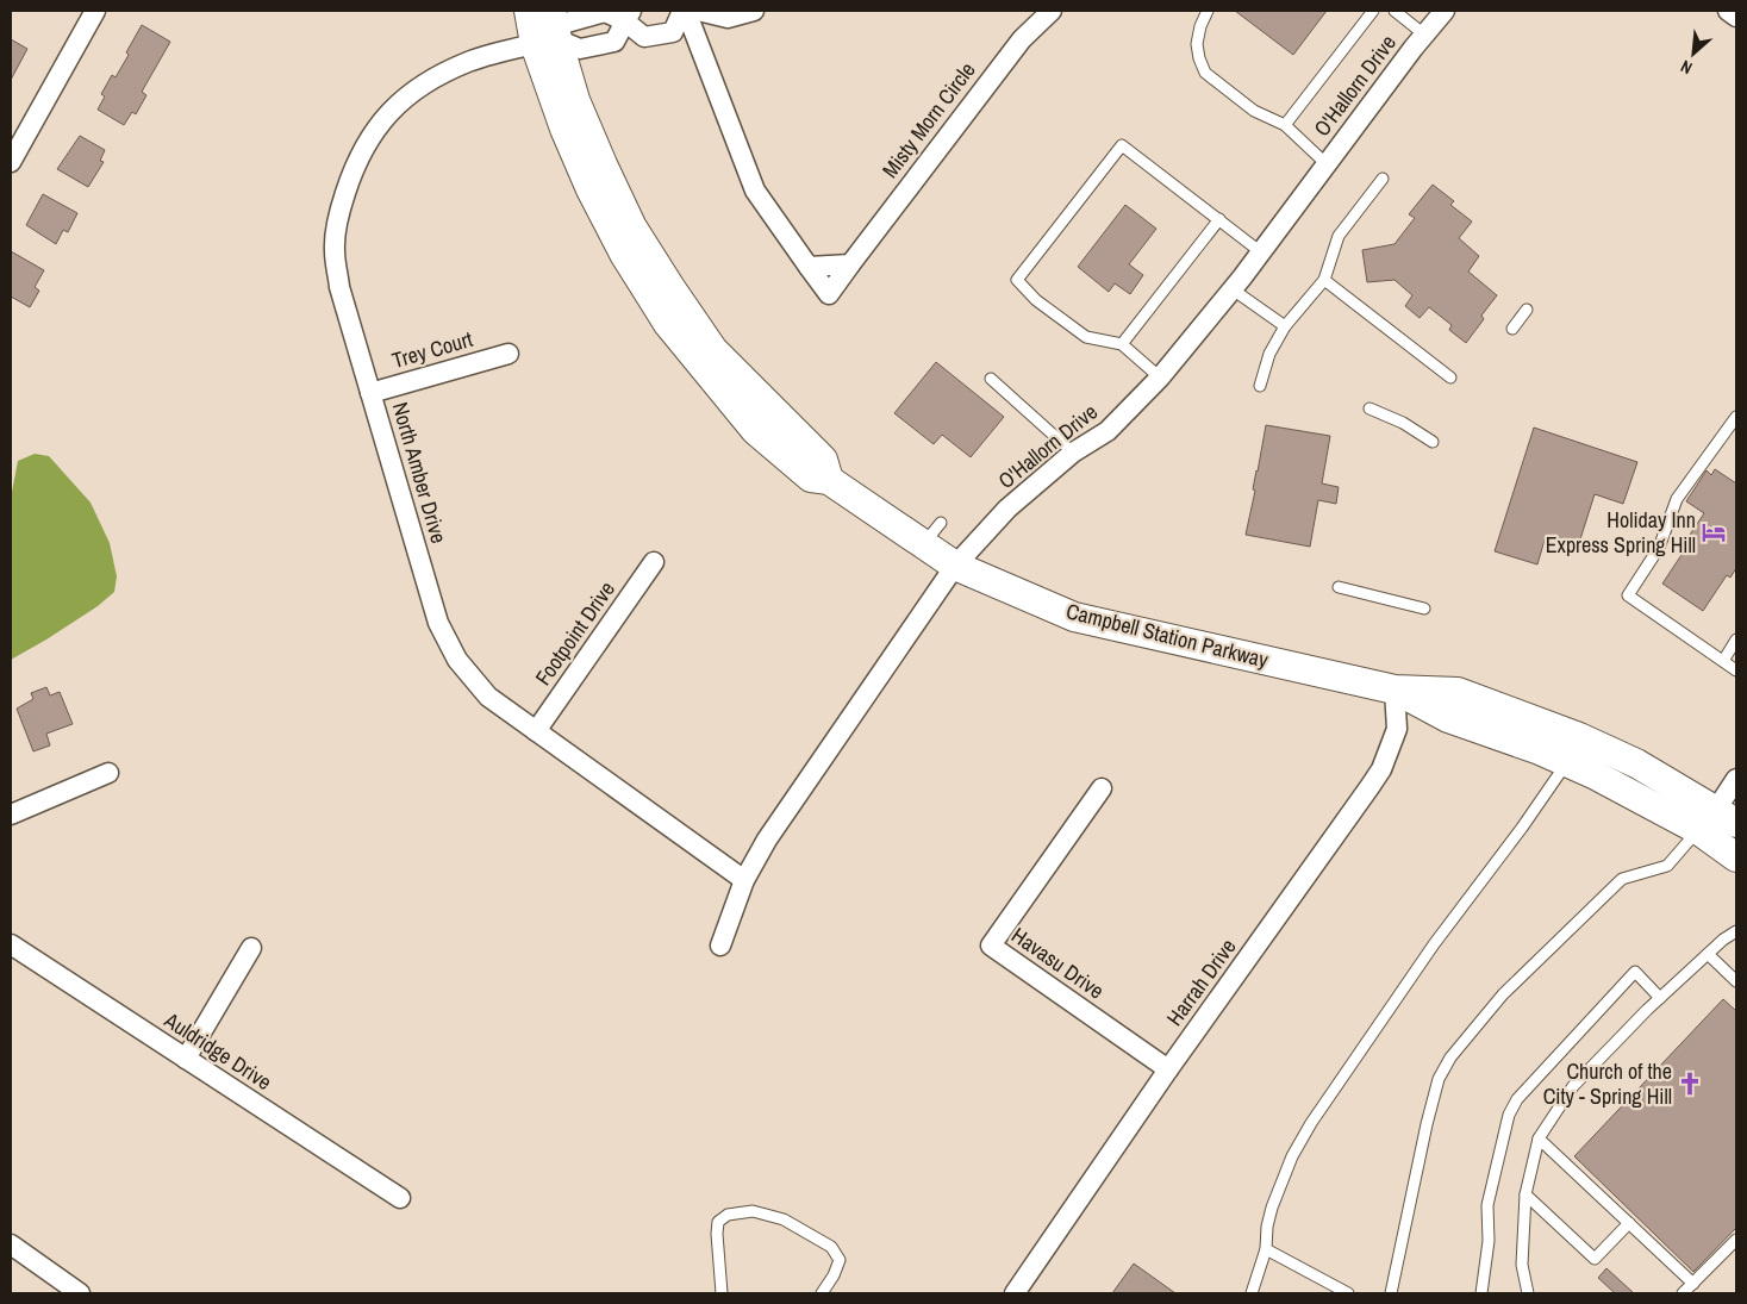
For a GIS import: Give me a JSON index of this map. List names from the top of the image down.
{
  "streets": {
    "street": [
      "O'Hallorn Drive",
      "Misty Morn Circle",
      "Trey Court",
      "North Amber Drive",
      "Footpoint Drive",
      "Campbell Station Parkway",
      "Havasu Drive",
      "Harrah Drive",
      "Auldridge Drive"
    ]
  },
  "crossings": [
    ["O'Hallorn Drive", "North Amber Drive"],
    ["O'Hallorn Drive", "Campbell Station Parkway"],
    ["Trey Court", "North Amber Drive"],
    ["North Amber Drive", "Footpoint Drive"],
    ["North Amber Drive", "Campbell Station Parkway"],
    ["Campbell Station Parkway", "Harrah Drive"],
    ["Havasu Drive", "Harrah Drive"]
  ],
  "places": {
    "hotel": ["Holiday Inn Express Spring Hill"],
    "church": ["Church of the City - Spring Hill"]
  },
  "north": "bottom left"
}
